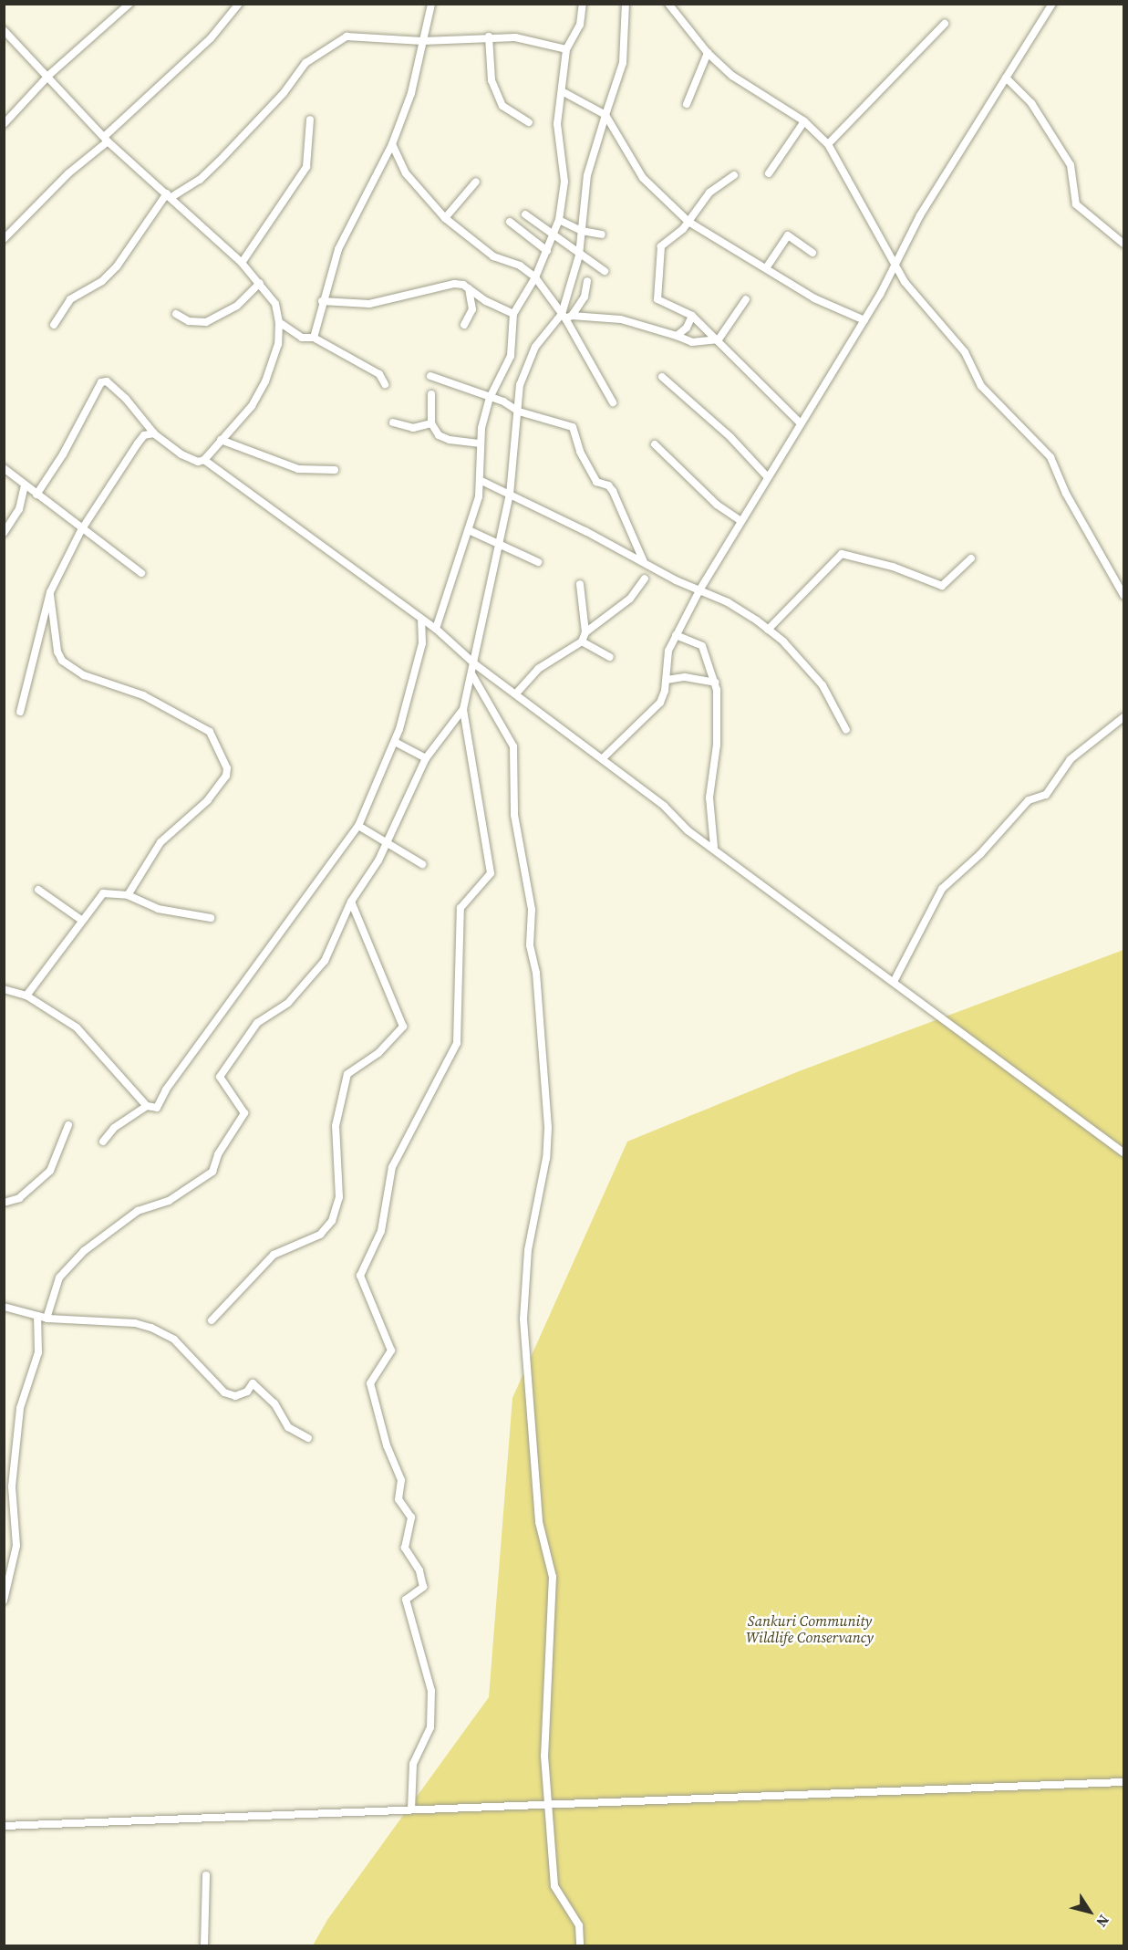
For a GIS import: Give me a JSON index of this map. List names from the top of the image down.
{
  "parks": ["Sankuri Community Wildlife Conservancy"],
  "north": "bottom right"
}
